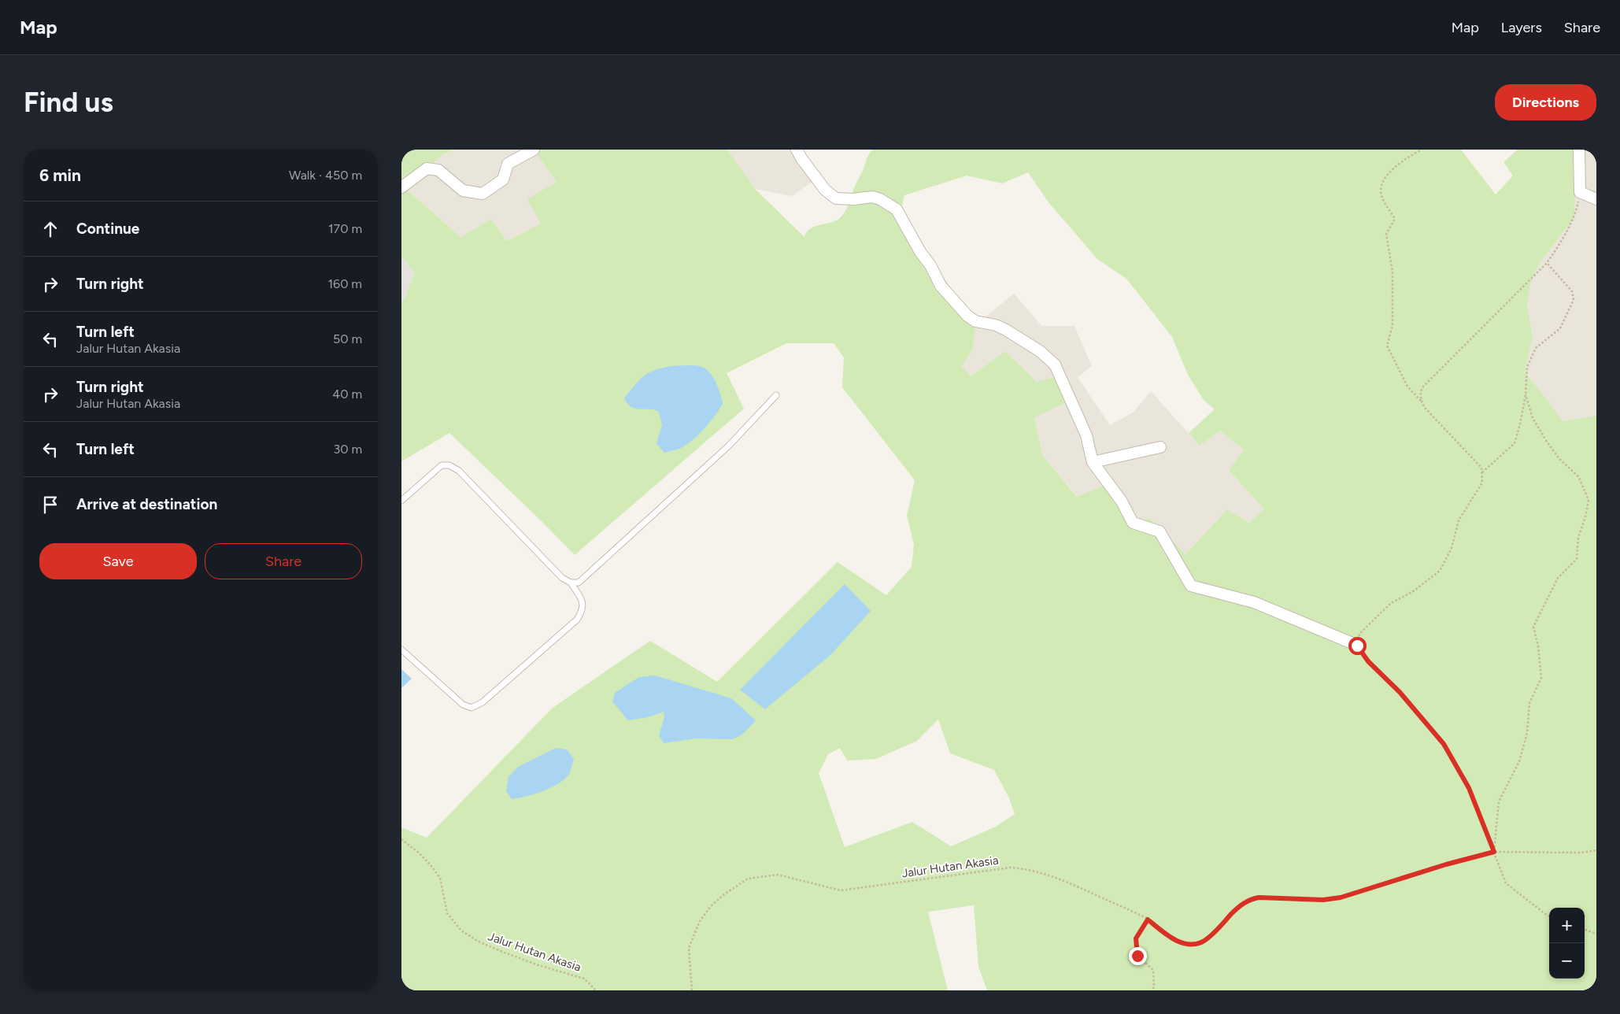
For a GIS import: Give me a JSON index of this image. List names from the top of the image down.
{
  "streets": {
    "path": ["Jalur Hutan Akasia"]
  },
  "page": {
    "header": "Map",
    "nav": ["Map", "Layers", "Share"],
    "buttons": [
      "Directions",
      ["Save", "Share"]
    ],
    "title": "Find us",
    "heading": ["6 min", "Walk · 450 m"],
    "list": [
      ["Continue", "170 m"],
      ["Turn right", "160 m"],
      ["Turn left", "Jalur Hutan Akasia", "50 m"],
      ["Turn right", "Jalur Hutan Akasia", "40 m"],
      ["Turn left", "30 m"],
      "Arrive at destination"
    ],
    "map_buttons": ["+", "−"]
  }
}
